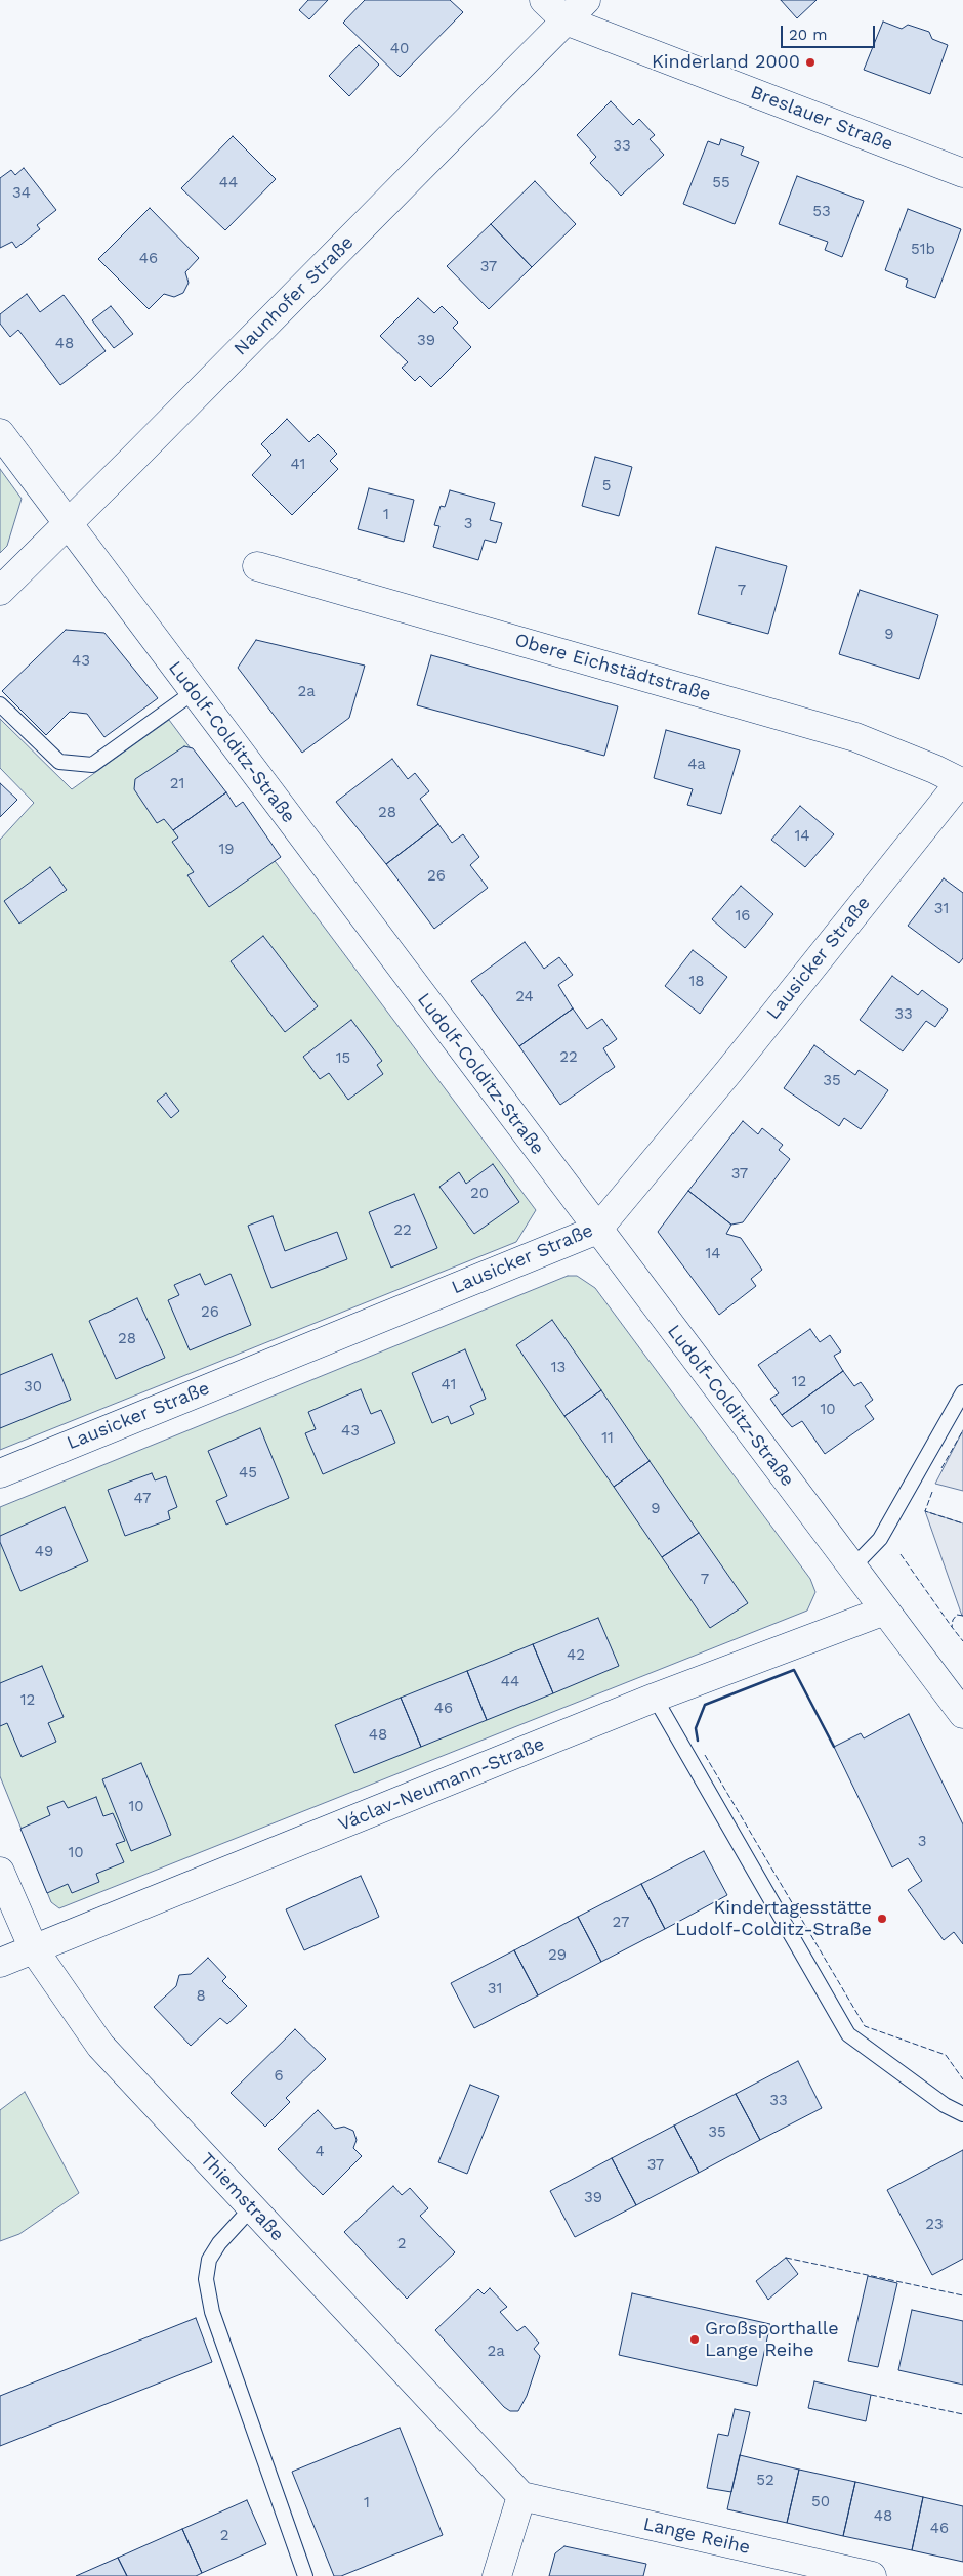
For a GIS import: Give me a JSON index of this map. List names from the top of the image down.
{
  "streets": {
    "street": [
      "Breslauer Straße",
      "Naunhofer Straße",
      "Obere Eichstädtstraße",
      "Ludolf-Colditz-Straße",
      "Lausicker Straße",
      "Václav-Neumann-Straße",
      "Thiemstraße",
      "Lange Reihe"
    ]
  },
  "crossings": [
    ["Breslauer Straße", "Naunhofer Straße"],
    ["Naunhofer Straße", "Ludolf-Colditz-Straße"],
    ["Obere Eichstädtstraße", "Lausicker Straße"],
    ["Ludolf-Colditz-Straße", "Lausicker Straße"],
    ["Ludolf-Colditz-Straße", "Václav-Neumann-Straße"],
    ["Václav-Neumann-Straße", "Thiemstraße"],
    ["Thiemstraße", "Lange Reihe"]
  ],
  "places": ["Kinderland 2000", "Kindertagesstätte Ludolf-Colditz-Straße", "Großsporthalle Lange Reihe"],
  "house_numbers": [
    "40",
    "33",
    "44",
    "55",
    "34",
    "53",
    "51b",
    "46",
    "37",
    "39",
    "48",
    "41",
    "5",
    "1",
    "3",
    "7",
    "9",
    "43",
    "2a",
    "4a",
    "21",
    "28",
    "14",
    "19",
    "26",
    "31",
    "16",
    "18",
    "24",
    "33",
    "22",
    "15",
    "35",
    "37",
    "20",
    "22",
    "14",
    "26",
    "28",
    "13",
    "12",
    "41",
    "30",
    "10",
    "43",
    "11",
    "45",
    "47",
    "9",
    "49",
    "7",
    "42",
    "44",
    "12",
    "46",
    "48",
    "10",
    "3",
    "10",
    "27",
    "29",
    "31",
    "8",
    "6",
    "33",
    "35",
    "4",
    "37",
    "39",
    "23",
    "2",
    "2a",
    "52",
    "50",
    "1",
    "48",
    "46",
    "2"
  ],
  "scale_bar": "20 m"
}
